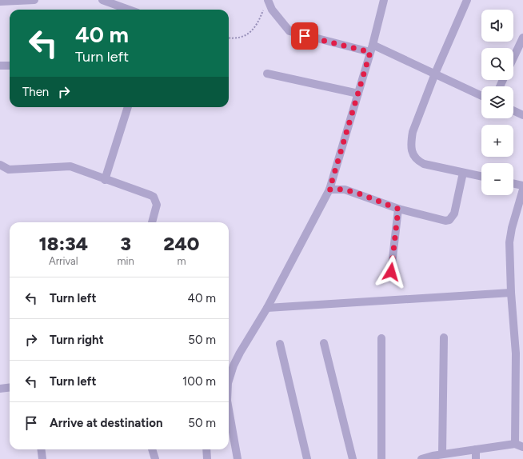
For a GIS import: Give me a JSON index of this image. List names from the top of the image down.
{
  "page": {
    "map_buttons": ["+", "−"],
    "turn": ["40 m", "Turn left"],
    "then": "Then",
    "eta": [
      "18:34",
      "Arrival",
      "3",
      "min",
      "240",
      "m"
    ],
    "list": [
      {
        "name": "Turn left",
        "value": "40 m"
      },
      {
        "name": "Turn right",
        "value": "50 m"
      },
      {
        "name": "Turn left",
        "value": "100 m"
      },
      {
        "name": "Arrive at destination",
        "value": "50 m"
      }
    ]
  }
}
